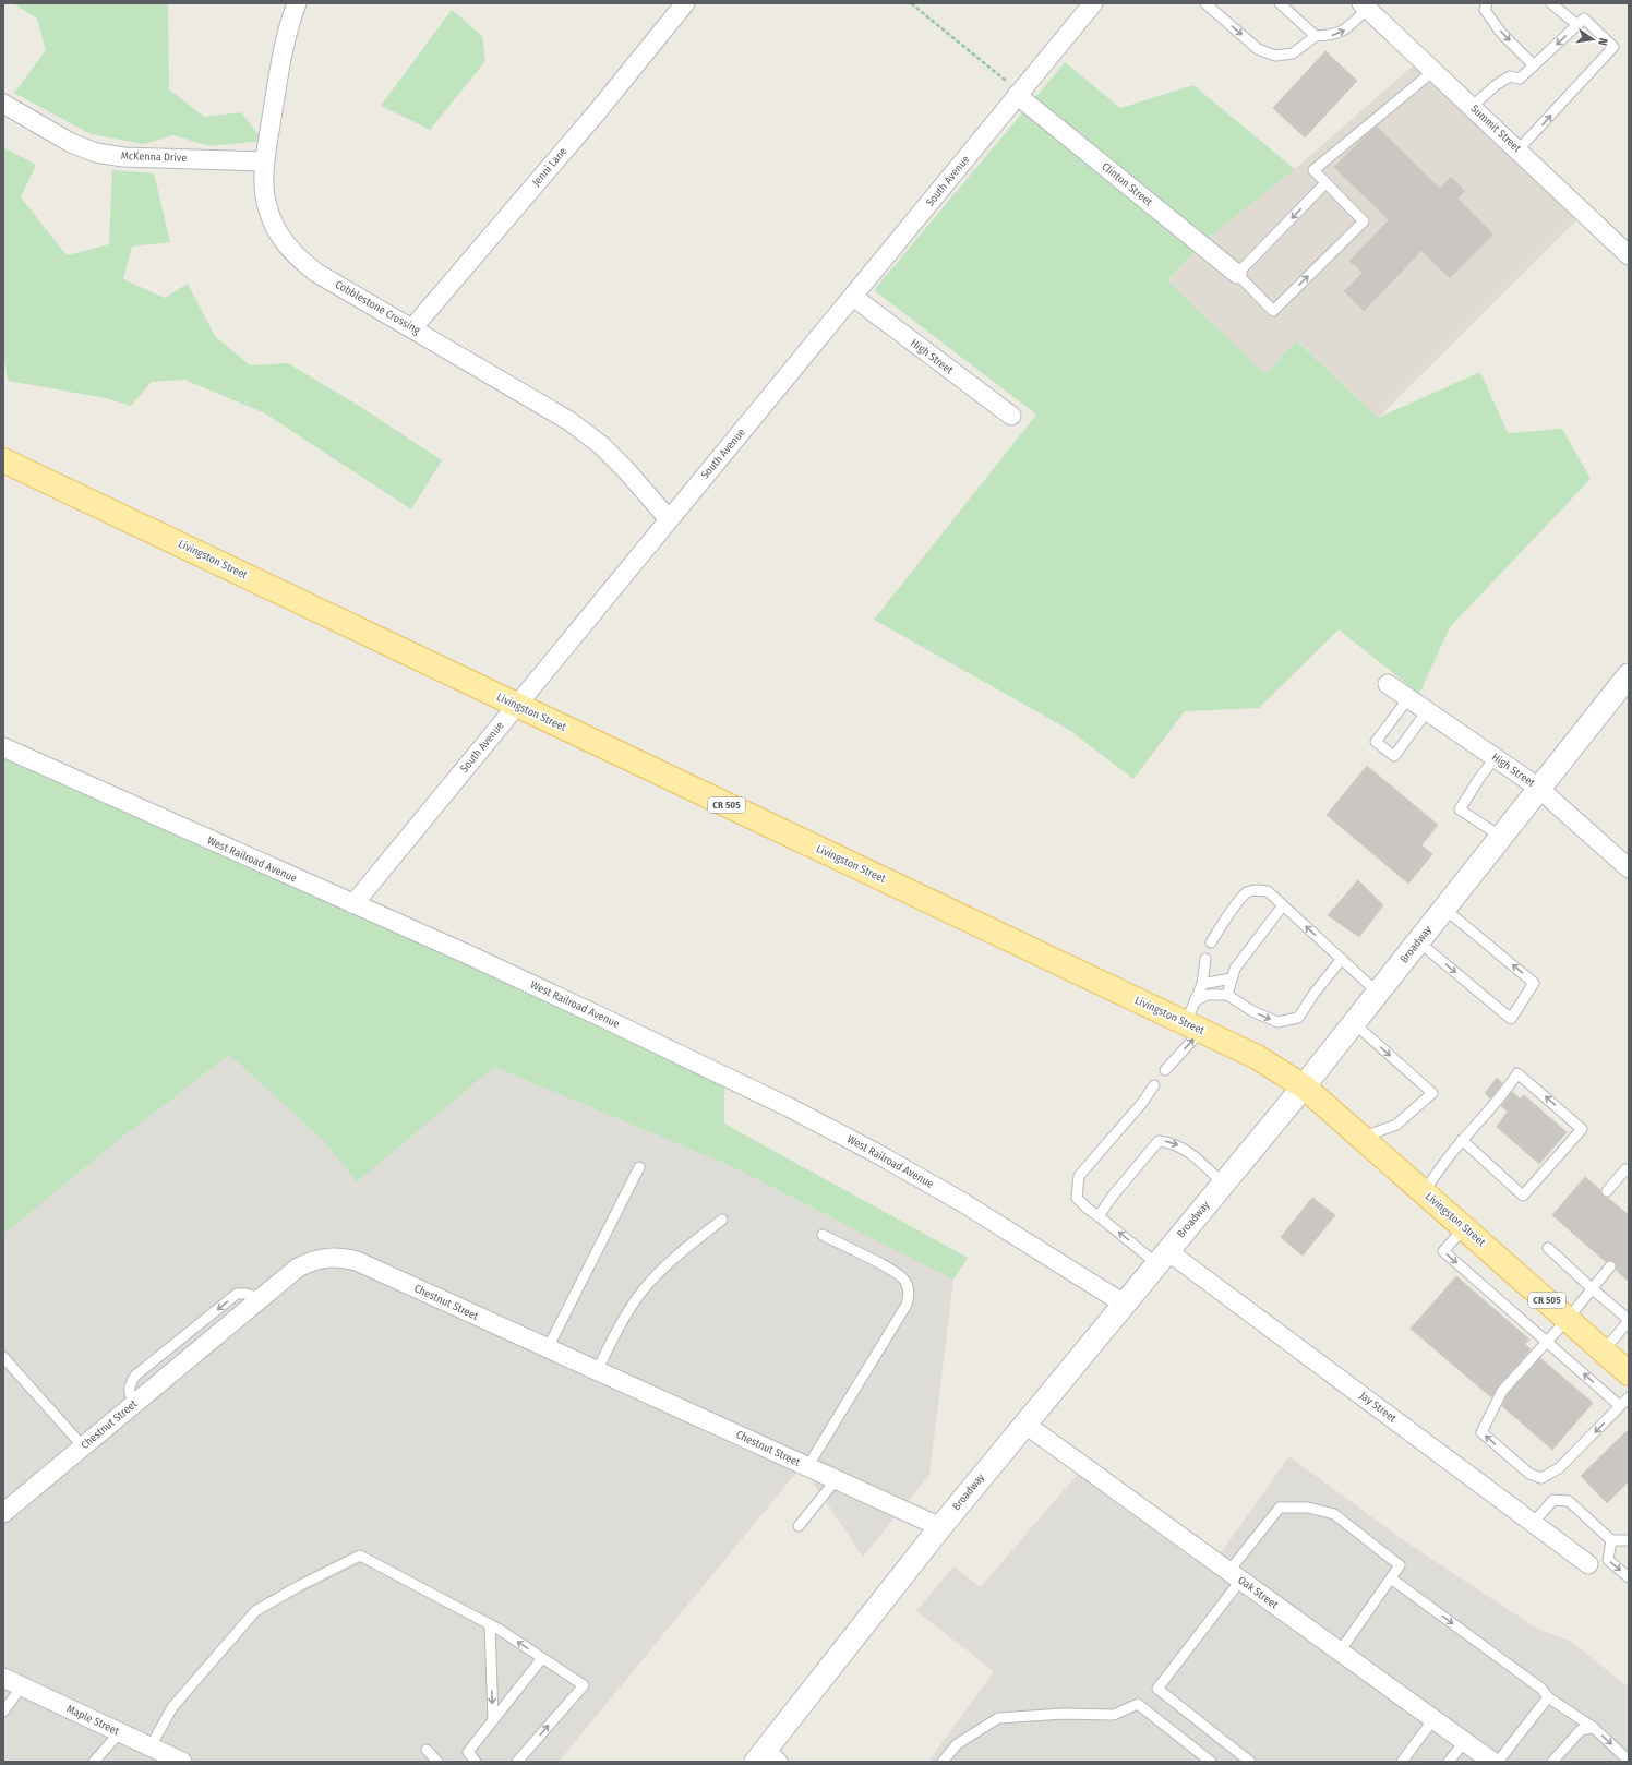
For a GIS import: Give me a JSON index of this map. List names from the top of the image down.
{
  "streets": {
    "main road": ["Livingston Street", "CR 505"],
    "street": [
      "Summit Street",
      "McKenna Drive",
      "Jenni Lane",
      "South Avenue",
      "Clinton Street",
      "Cobblestone Crossing",
      "High Street",
      "West Railroad Avenue",
      "Broadway",
      "Chestnut Street",
      "Jay Street",
      "Oak Street",
      "Maple Street"
    ]
  },
  "crossings": [
    ["McKenna Drive", "Cobblestone Crossing"],
    ["Jenni Lane", "Cobblestone Crossing"],
    ["South Avenue", "Clinton Street"],
    ["South Avenue", "Cobblestone Crossing"],
    ["South Avenue", "High Street"],
    ["South Avenue", "Livingston Street"],
    ["South Avenue", "West Railroad Avenue"],
    ["High Street", "Broadway"],
    ["Livingston Street", "Broadway"],
    ["West Railroad Avenue", "Broadway"],
    ["Broadway", "Chestnut Street"],
    ["Broadway", "Jay Street"],
    ["Broadway", "Oak Street"]
  ],
  "north": "right"
}
